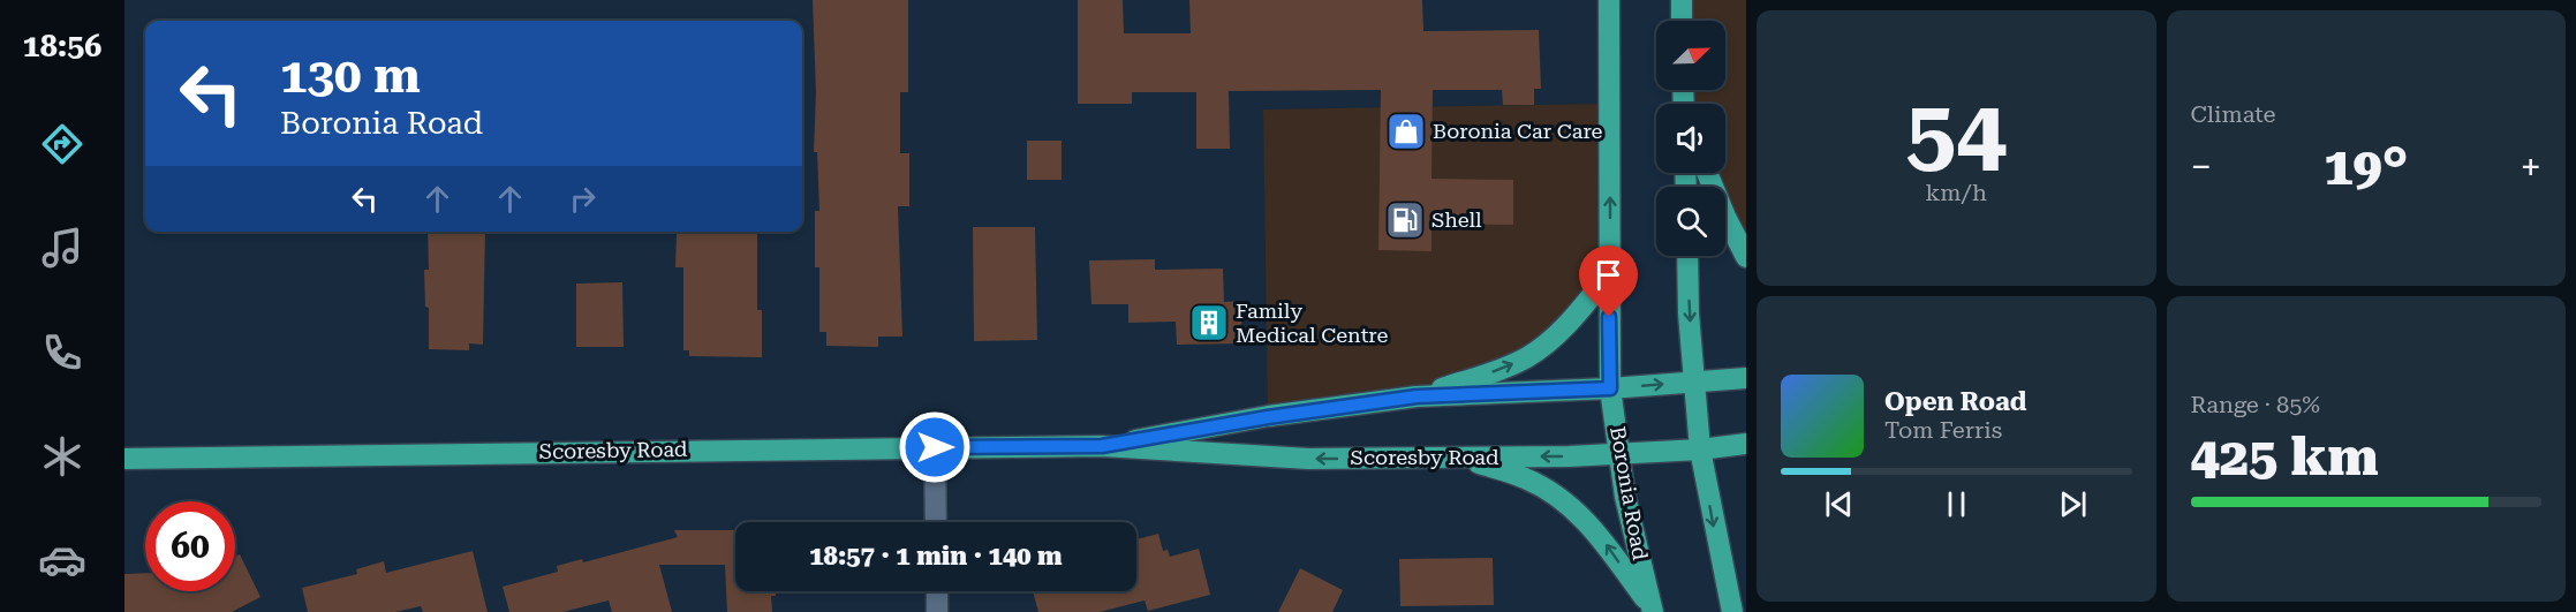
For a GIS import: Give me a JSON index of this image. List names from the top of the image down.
{
  "streets": {
    "main road": ["Scoresby Road", "Boronia Road"]
  },
  "crossings": [
    ["Scoresby Road", "Boronia Road"]
  ],
  "places": {
    "shop": ["Boronia Car Care"],
    "fuel station": ["Shell"],
    "building": ["Family Medical Centre"]
  },
  "north": "top right",
  "page": {
    "tabs": "18:56",
    "tile": [
      ["54", "km/h"],
      "Climate",
      ["Range · 85%", "425 km"]
    ],
    "turn": ["130 m", "Boronia Road"],
    "heat": ["−", "19°", "+"],
    "song": ["Open Road", "Tom Ferris"],
    "limit": "60",
    "trip": "18:57 · 1 min · 140 m"
  }
}
